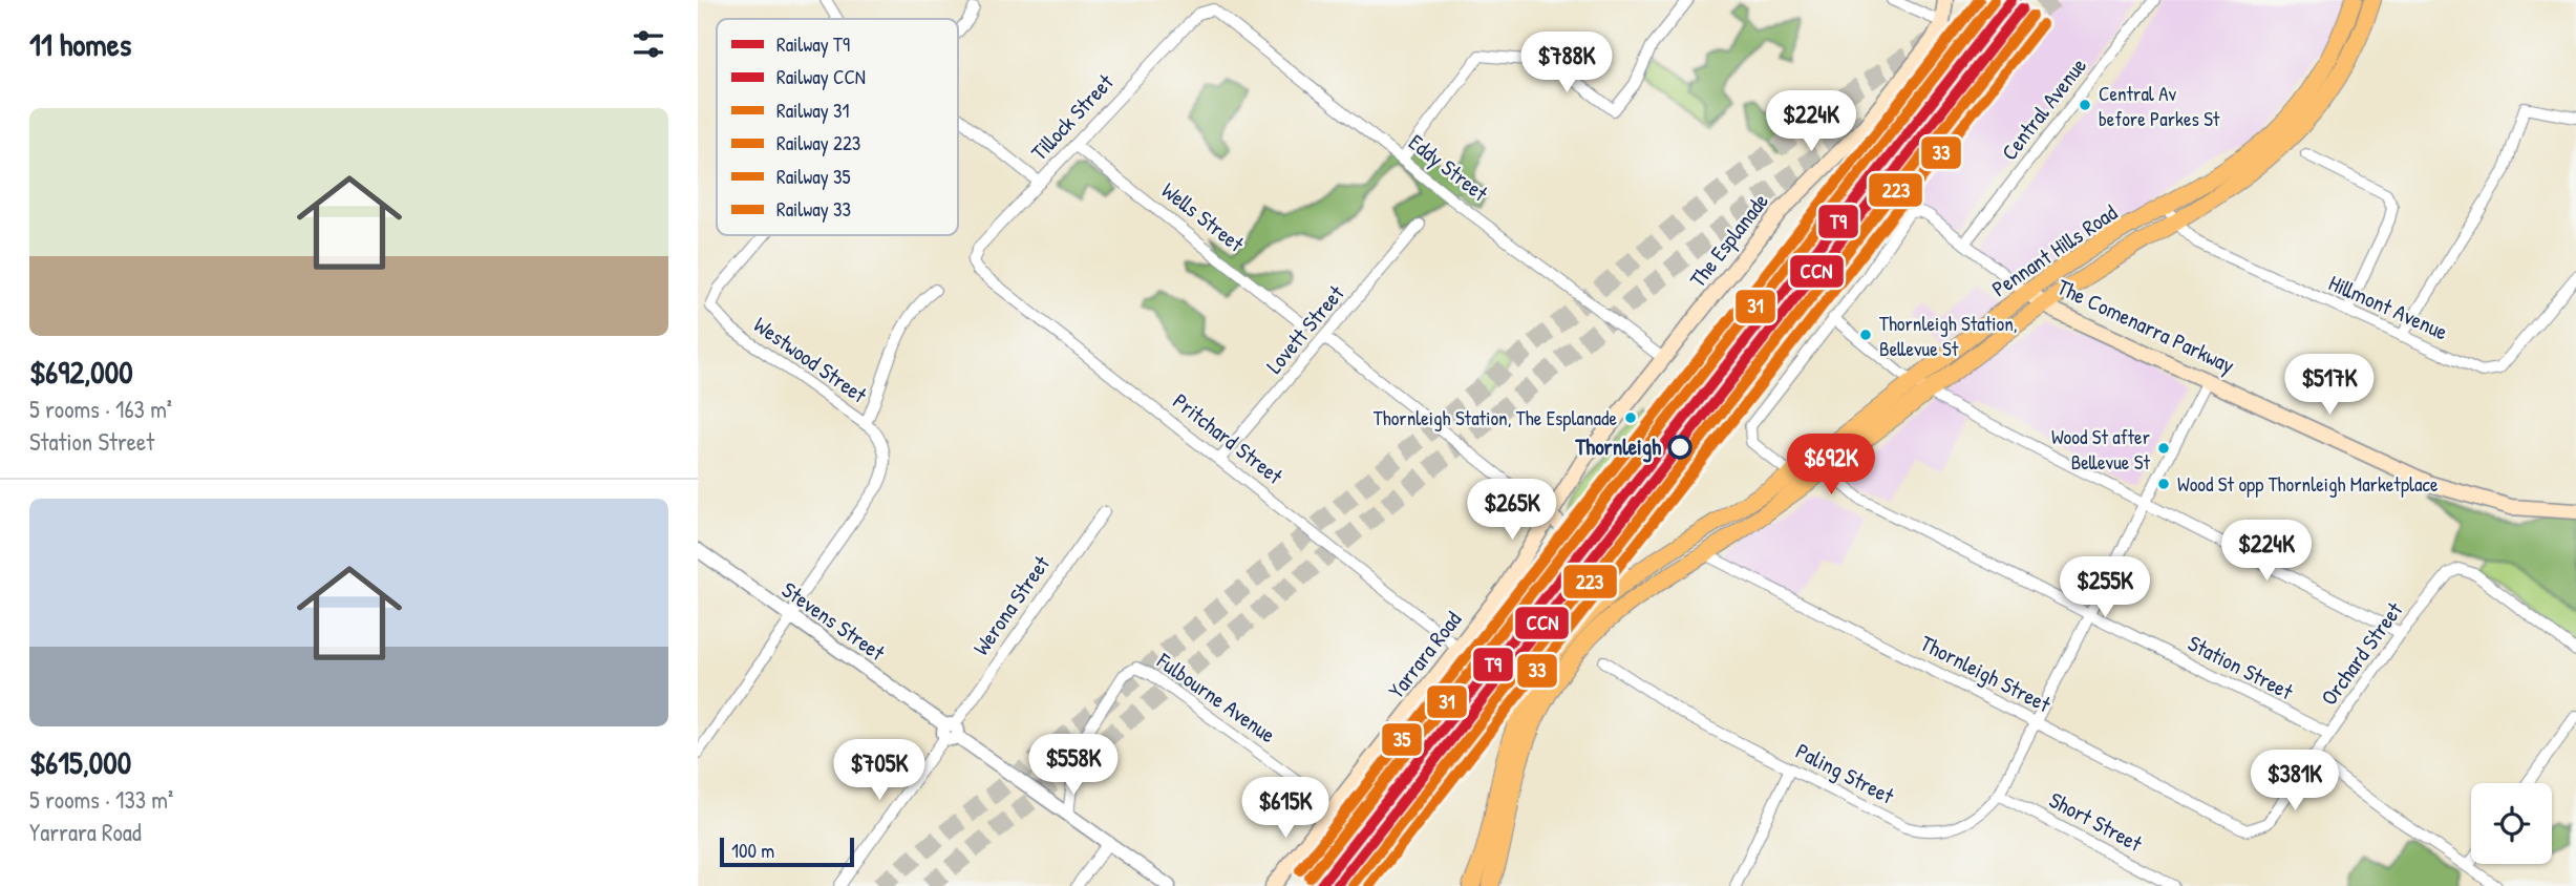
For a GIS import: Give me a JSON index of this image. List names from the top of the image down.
{
  "streets": {
    "highway": ["Pennant Hills Road"],
    "main road": ["The Esplanade", "The Comenarra Parkway", "Yarrara Road"],
    "street": [
      "Central Avenue",
      "Tillock Street",
      "Eddy Street",
      "Wells Street",
      "Hillmont Avenue",
      "Lovett Street",
      "Westwood Street",
      "Pritchard Street",
      "Werona Street",
      "Stevens Street",
      "Orchard Street",
      "Station Street",
      "Thornleigh Street",
      "Fulbourne Avenue",
      "Paling Street",
      "Short Street"
    ]
  },
  "crossings": [
    ["Tillock Street", "Eddy Street"],
    ["Tillock Street", "Wells Street"],
    ["Tillock Street", "Pritchard Street"],
    ["Eddy Street", "The Esplanade"],
    ["The Esplanade", "Yarrara Road"],
    ["Pennant Hills Road", "Hillmont Avenue"],
    ["Pennant Hills Road", "The Comenarra Parkway"],
    ["Pennant Hills Road", "Station Street"],
    ["Pennant Hills Road", "Thornleigh Street"],
    ["The Comenarra Parkway", "Paling Street"],
    ["Lovett Street", "Pritchard Street"],
    ["Westwood Street", "Stevens Street"],
    ["Pritchard Street", "Yarrara Road"],
    ["Werona Street", "Stevens Street"],
    ["Stevens Street", "Fulbourne Avenue"],
    ["Orchard Street", "Station Street"],
    ["Orchard Street", "Thornleigh Street"],
    ["Yarrara Road", "Fulbourne Avenue"],
    ["Station Street", "Paling Street"],
    ["Thornleigh Street", "Paling Street"],
    ["Paling Street", "Short Street"]
  ],
  "places": [
    "Central Av before Parkes St",
    "Thornleigh Station, Bellevue St",
    "Thornleigh Station, The Esplanade",
    "Thornleigh",
    "Wood St after Bellevue St",
    "Wood St opp Thornleigh Marketplace"
  ],
  "lines": [
    "rail line T9",
    "rail line 31",
    "rail line 35",
    "rail line CCN",
    "rail line 223",
    "rail line 33"
  ],
  "legend": [
    "Railway T9",
    "Railway CCN",
    "Railway 31",
    "Railway 223",
    "Railway 35",
    "Railway 33"
  ],
  "scale_bar": "100 m",
  "page": {
    "heading": "11 homes",
    "price": [
      "$788K",
      "$224K",
      "$517K",
      "$692K",
      "$265K",
      "$224K",
      "$255K",
      "$558K",
      "$705K",
      "$381K",
      "$615K"
    ],
    "list": [
      {
        "name": "$692,000",
        "note": "5 rooms · 163 m² · Station Street"
      },
      {
        "name": "$615,000",
        "note": "5 rooms · 133 m² · Yarrara Road"
      }
    ],
    "scale": "100 m"
  }
}
